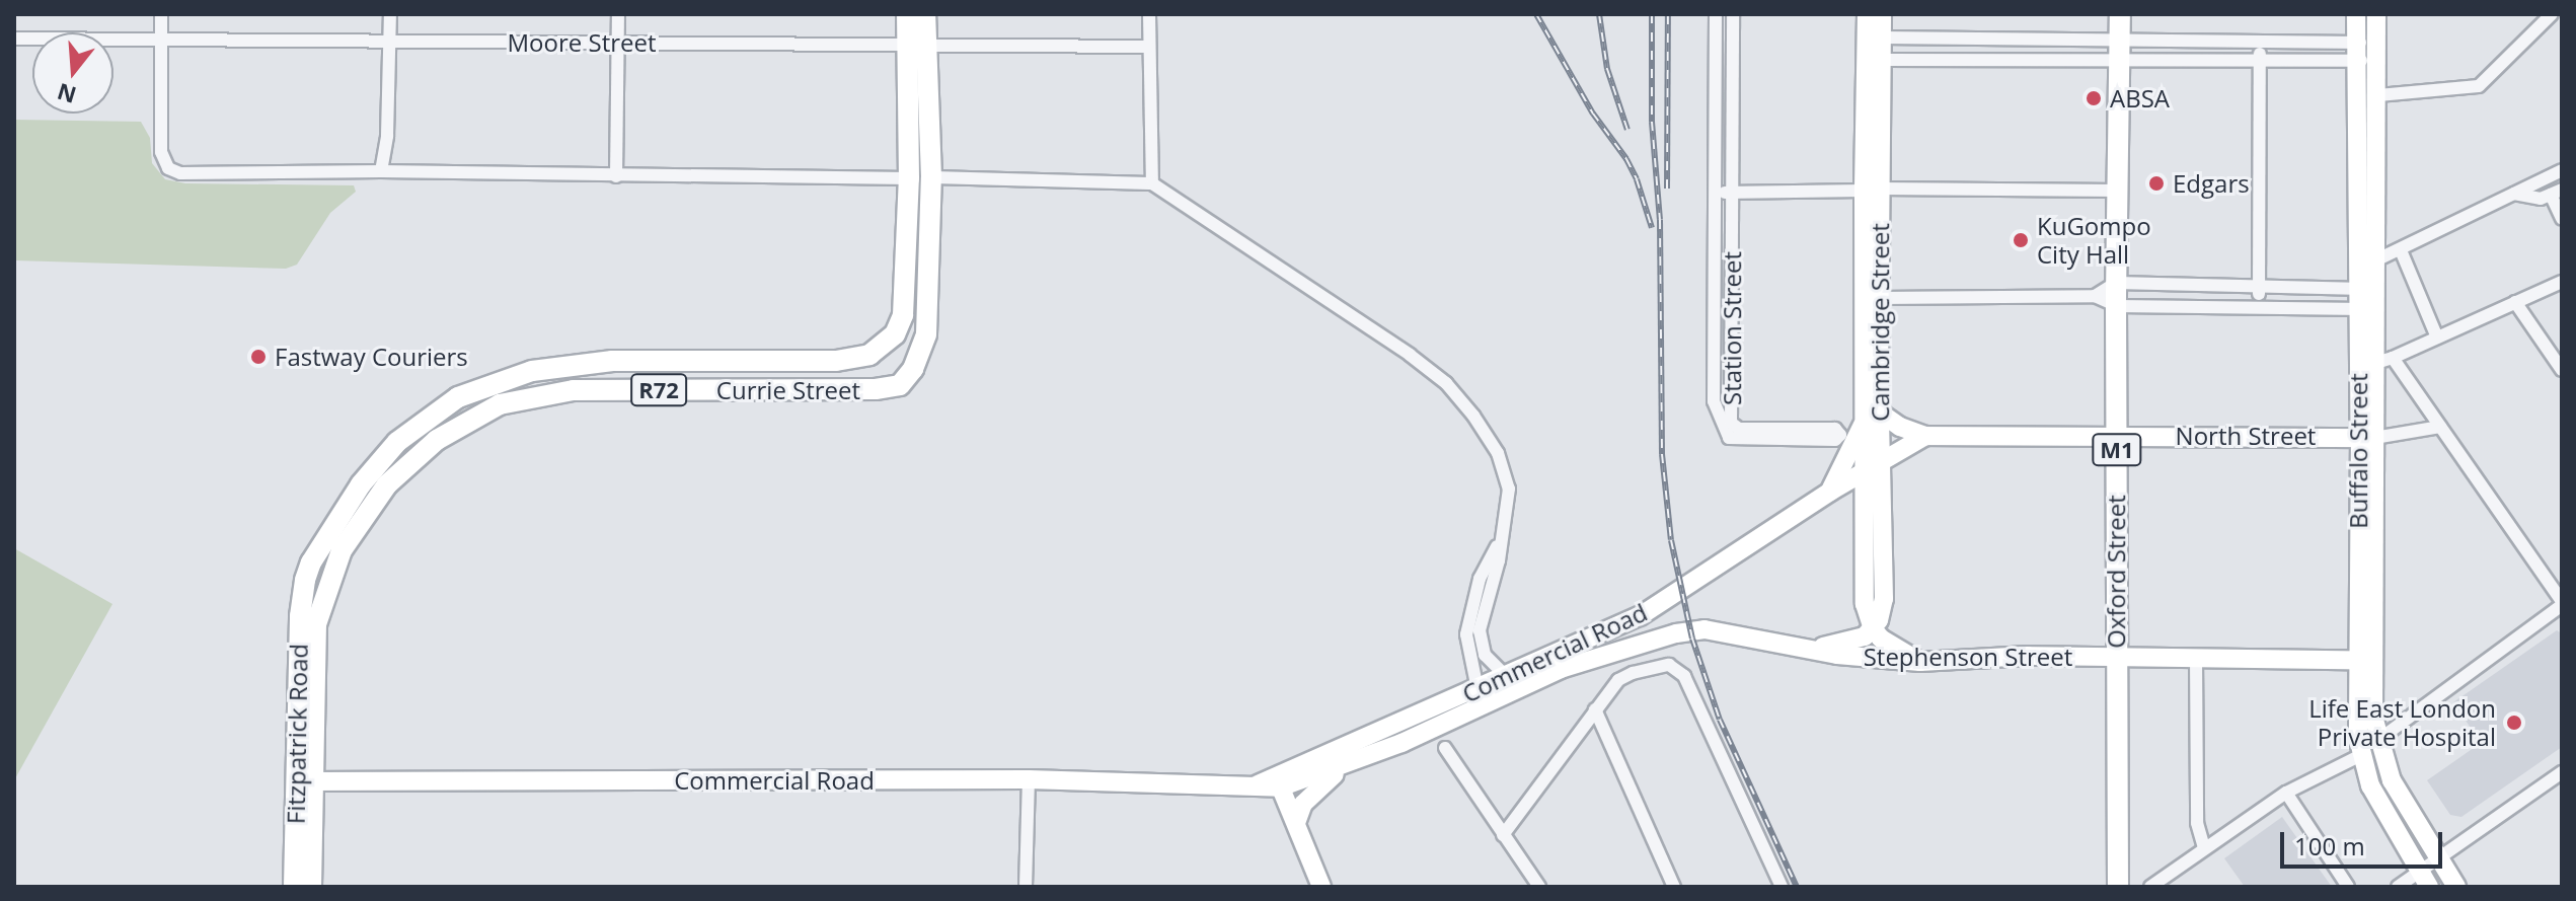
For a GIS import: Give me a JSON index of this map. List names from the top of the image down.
{
  "streets": {
    "main road": [
      "R72",
      "Currie Street",
      "M1",
      "Oxford Street",
      "Fitzpatrick Road"
    ],
    "street": [
      "Moore Street",
      "Cambridge Street",
      "Station Street",
      "North Street",
      "Buffalo Street",
      "Commercial Road",
      "Stephenson Street"
    ]
  },
  "crossings": [
    ["Moore Street", "Currie Street"],
    ["Cambridge Street", "North Street"],
    ["Cambridge Street", "Commercial Road"],
    ["Currie Street", "Fitzpatrick Road"],
    ["North Street", "Buffalo Street"],
    ["North Street", "Oxford Street"],
    ["North Street", "Commercial Road"],
    ["Buffalo Street", "Stephenson Street"],
    ["Oxford Street", "Stephenson Street"],
    ["Commercial Road", "Stephenson Street"],
    ["Commercial Road", "Fitzpatrick Road"]
  ],
  "places": [
    "ABSA",
    "Edgars",
    "KuGompo City Hall",
    "Fastway Couriers",
    "Life East London Private Hospital"
  ],
  "scale_bar": "100 m",
  "north": "bottom"
}
